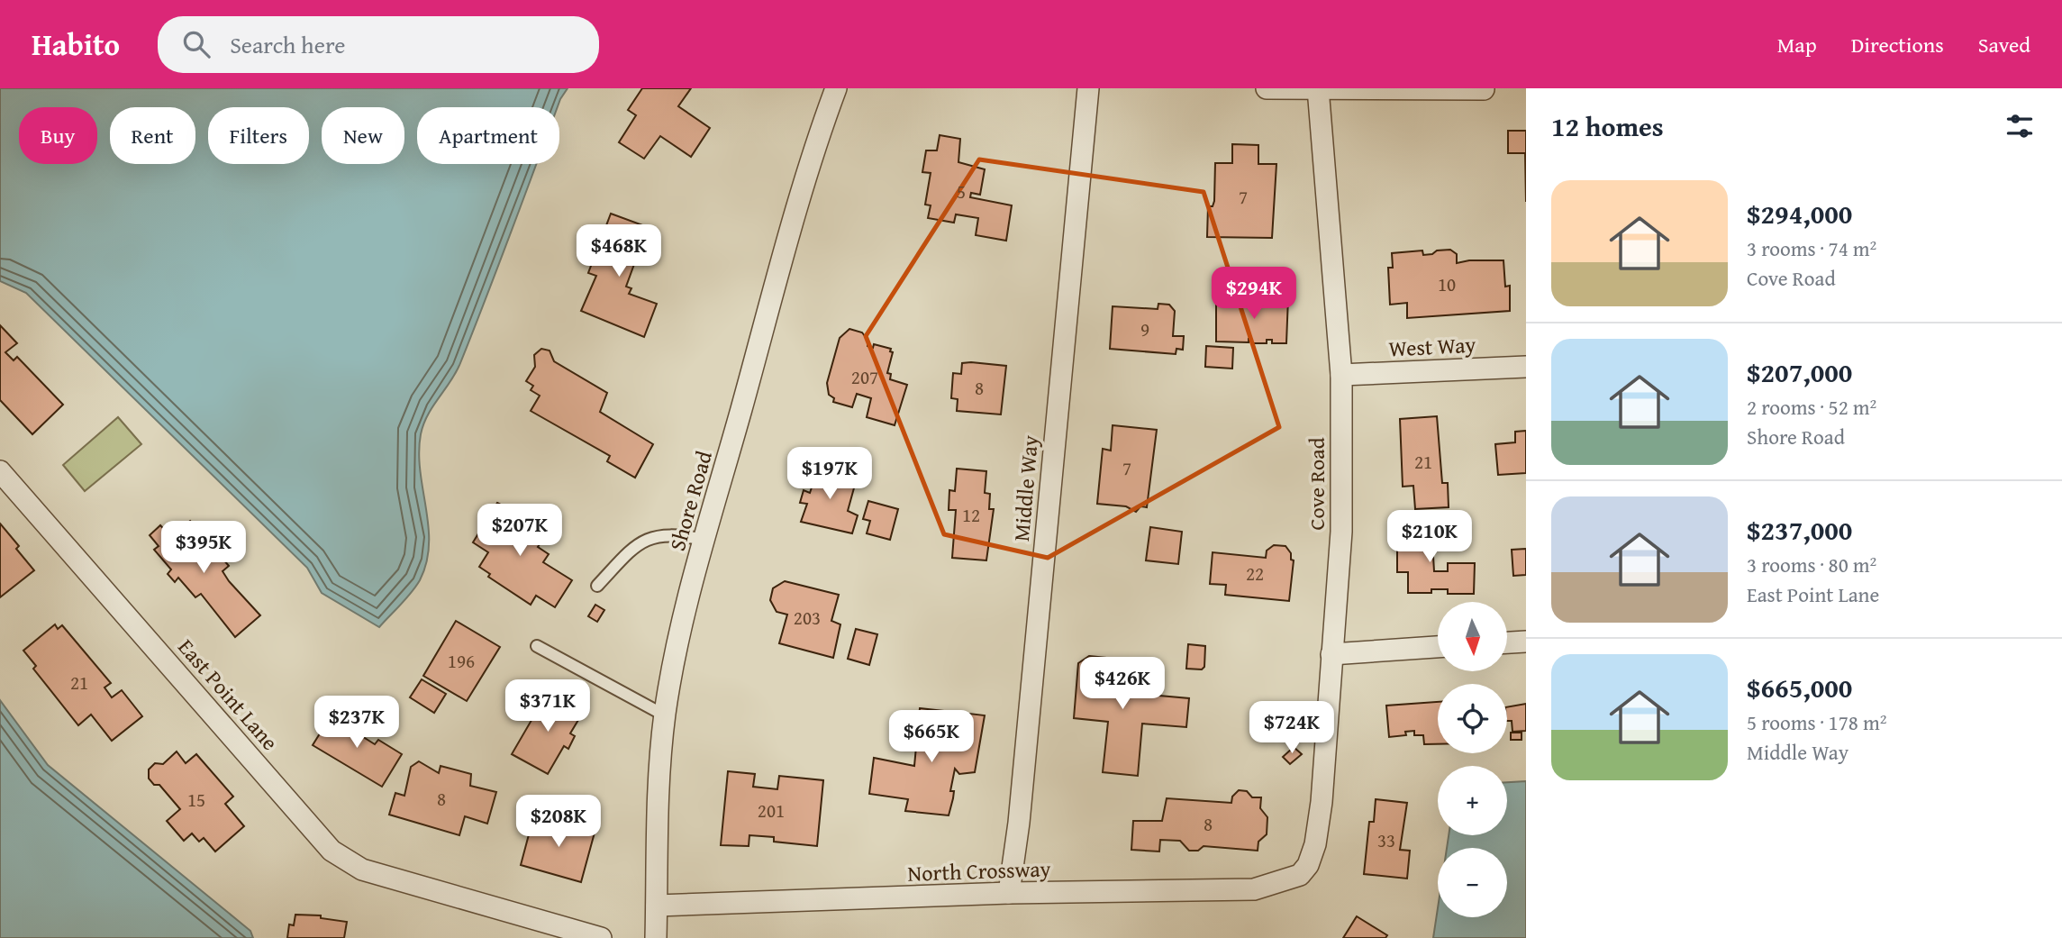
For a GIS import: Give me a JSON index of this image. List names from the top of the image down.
{
  "streets": {
    "street": [
      "West Way",
      "Cove Road",
      "Middle Way",
      "Shore Road",
      "East Point Lane",
      "North Crossway"
    ]
  },
  "crossings": [
    ["West Way", "Cove Road"],
    ["Cove Road", "North Crossway"],
    ["Middle Way", "North Crossway"],
    ["Shore Road", "North Crossway"]
  ],
  "house_numbers": [
    "5",
    "7",
    "10",
    "9",
    "207",
    "8",
    "21",
    "7",
    "12",
    "22",
    "203",
    "196",
    "21",
    "8",
    "15",
    "201",
    "8",
    "33"
  ],
  "north": "bottom",
  "page": {
    "header": "Habito",
    "search": "Search here",
    "nav": ["Map", "Directions", "Saved"],
    "heading": "12 homes",
    "chip": [
      "Buy",
      "Rent",
      "Filters",
      "New",
      "Apartment"
    ],
    "list": [
      {
        "name": "$294,000",
        "note": "3 rooms · 74 m² · Cove Road"
      },
      {
        "name": "$207,000",
        "note": "2 rooms · 52 m² · Shore Road"
      },
      {
        "name": "$237,000",
        "note": "3 rooms · 80 m² · East Point Lane"
      },
      {
        "name": "$665,000",
        "note": "5 rooms · 178 m² · Middle Way"
      }
    ],
    "price": [
      "$468K",
      "$294K",
      "$197K",
      "$207K",
      "$210K",
      "$395K",
      "$426K",
      "$371K",
      "$237K",
      "$724K",
      "$665K",
      "$208K"
    ],
    "map_buttons": ["+", "−"]
  }
}
